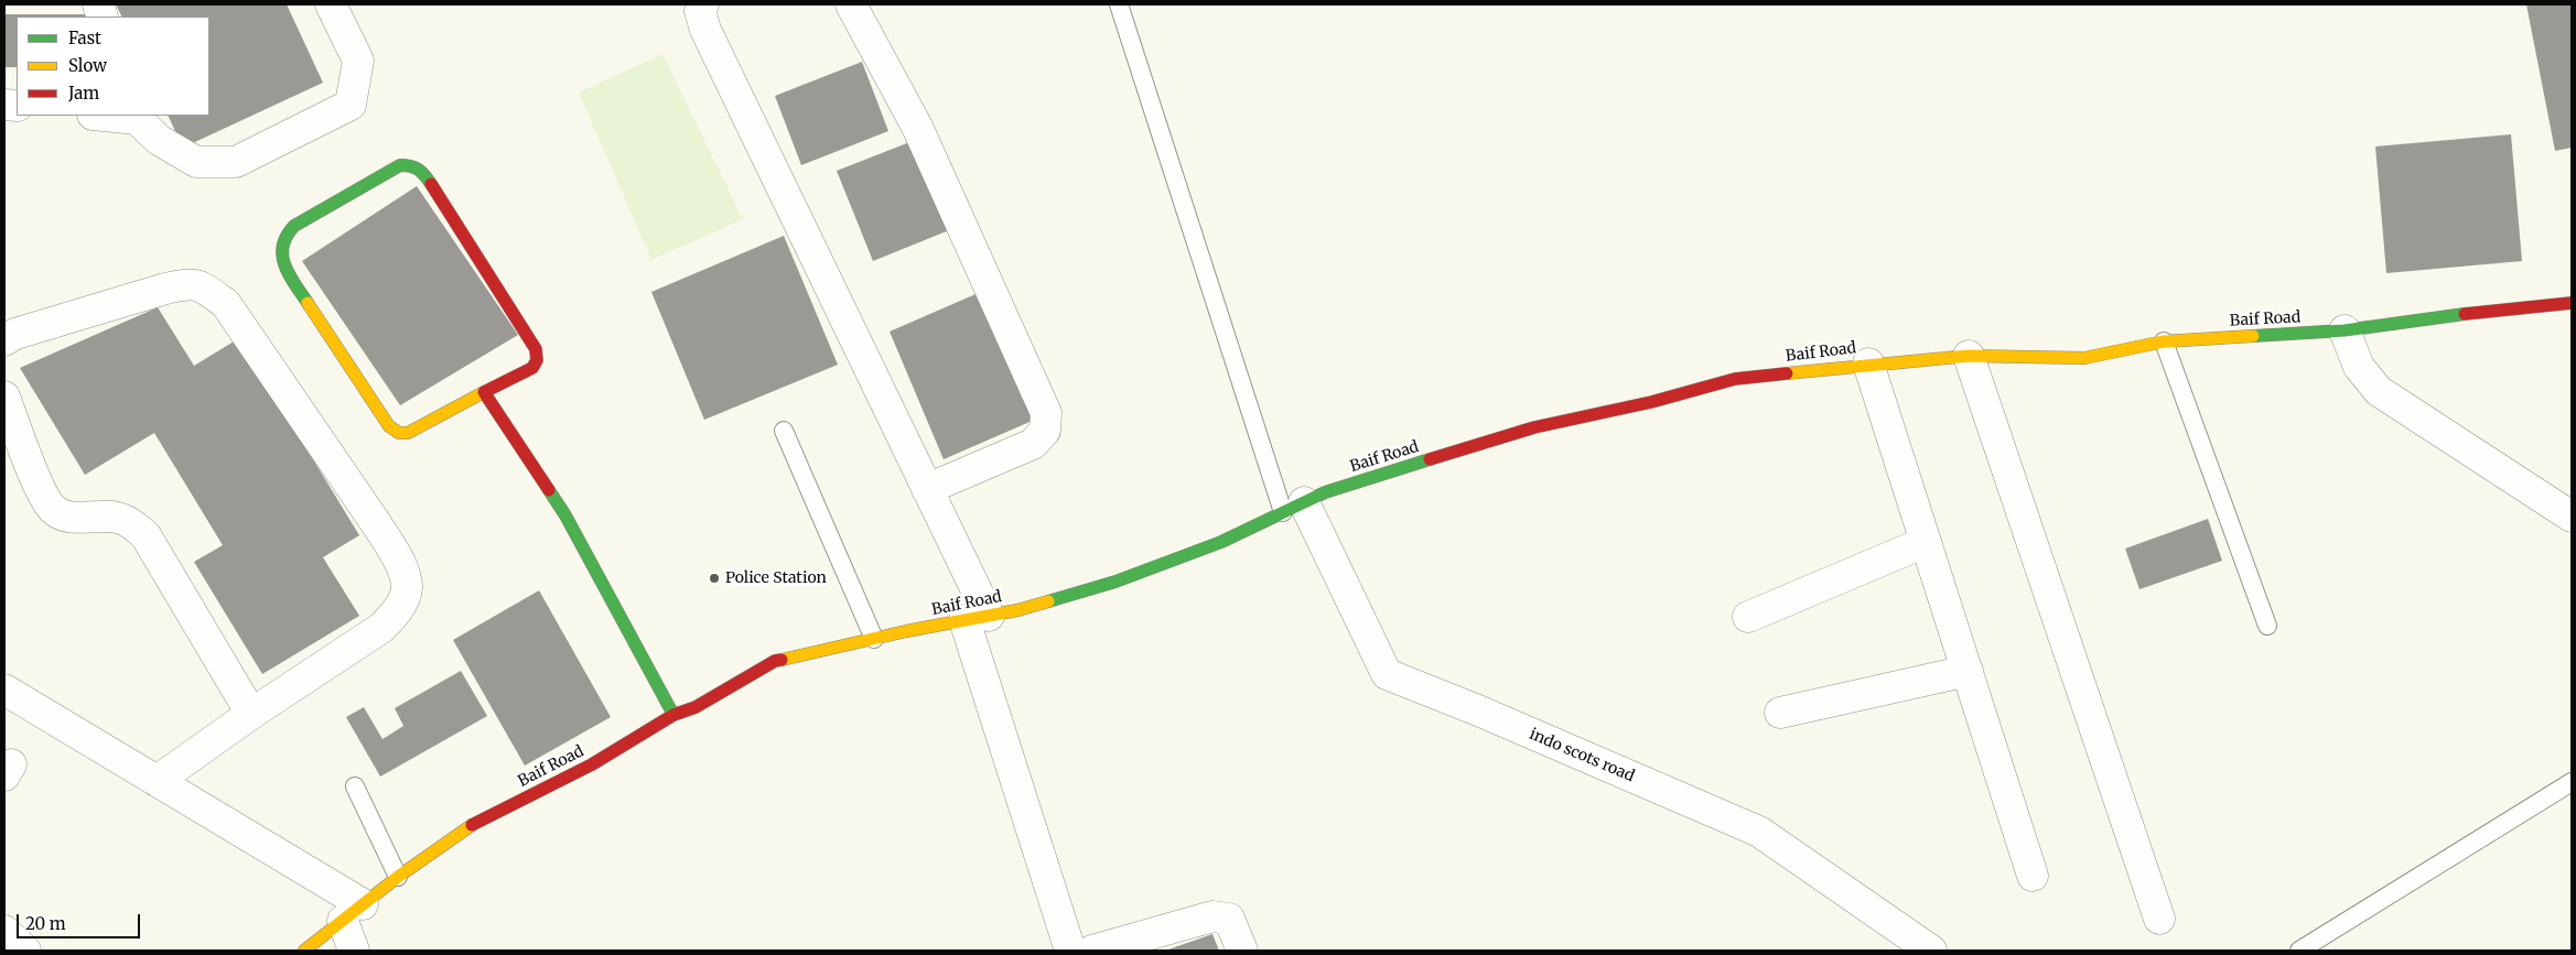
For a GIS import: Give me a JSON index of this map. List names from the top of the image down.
{
  "streets": {
    "street": ["Baif Road", "indo scots road"]
  },
  "crossings": [
    ["Baif Road", "indo scots road"]
  ],
  "places": ["Police Station"],
  "legend": ["Fast", "Slow", "Jam"],
  "scale_bar": "20 m"
}
